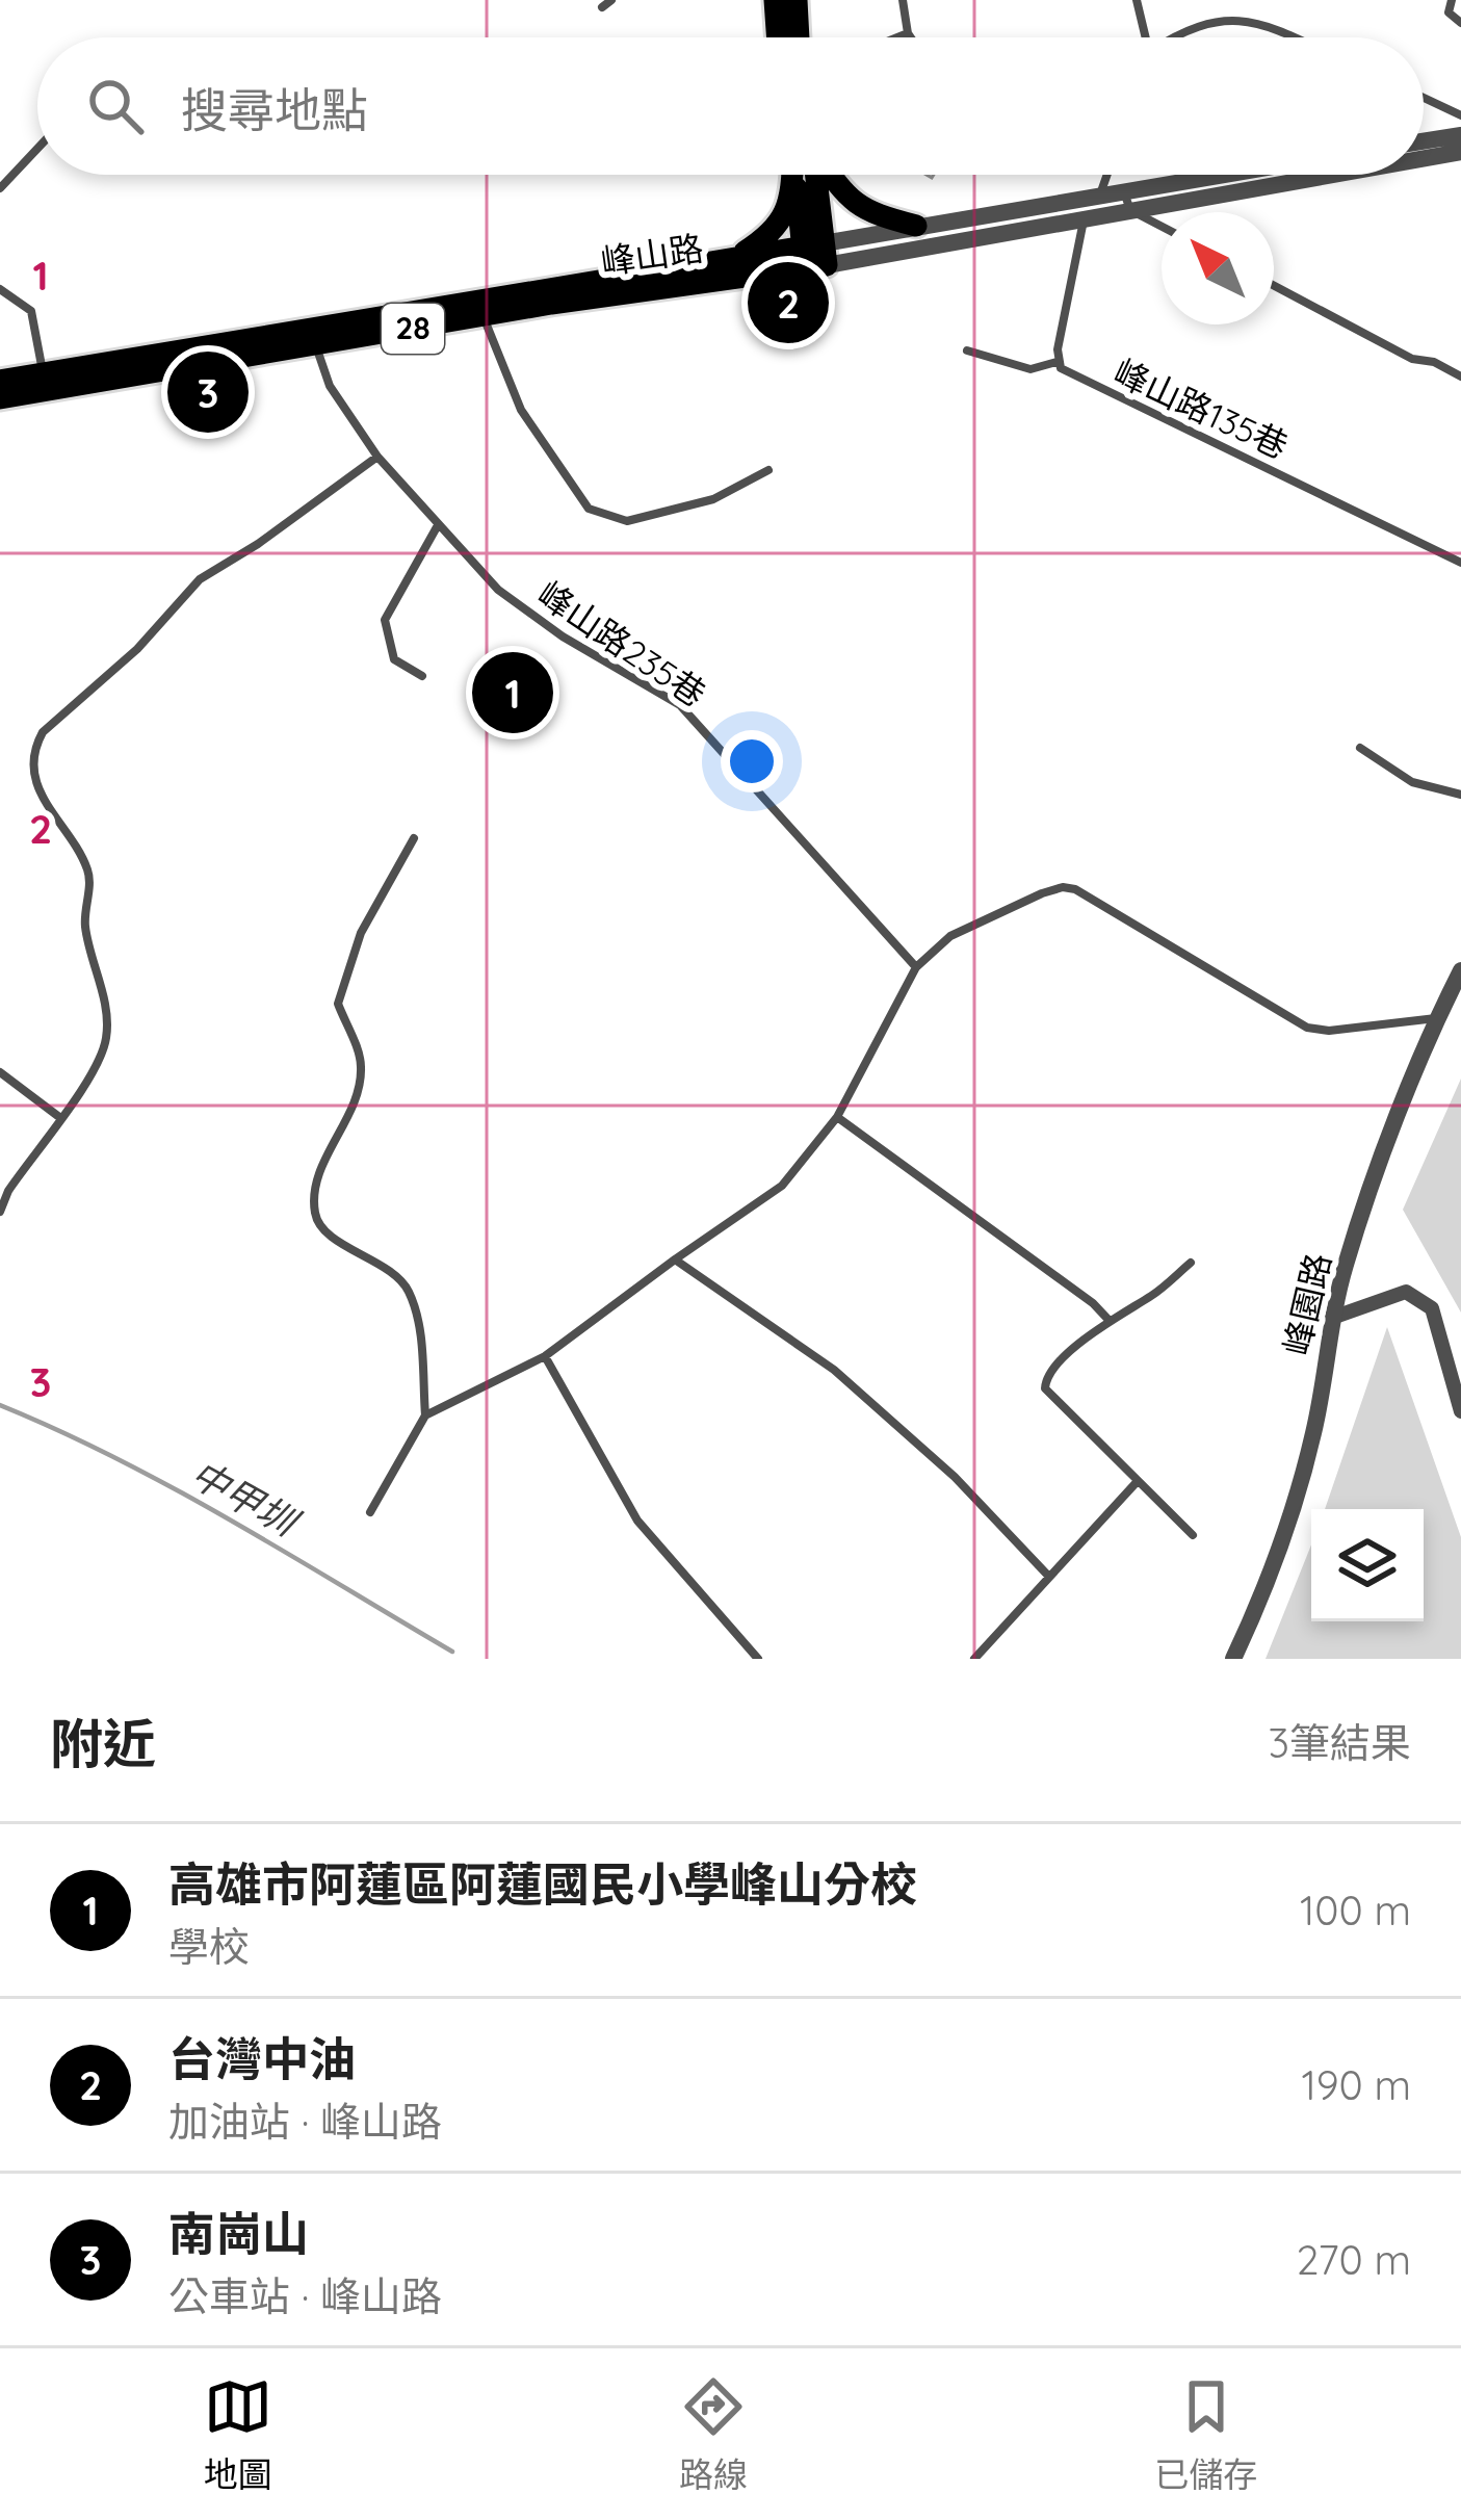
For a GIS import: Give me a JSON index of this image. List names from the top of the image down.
{
  "streets": {
    "main road": ["峰山路", "28"],
    "street": ["峰園路"],
    "lane": ["峰山路135巷", "峰山路235巷"]
  },
  "crossings": [
    ["峰山路", "峰山路235巷"]
  ],
  "water": ["中甲圳"],
  "north": "top left",
  "page": {
    "search": "搜尋地點",
    "pins": ["2", "3", "1"],
    "heading": ["附近", "3筆結果"],
    "list": [
      {
        "mark": "1",
        "name": "高雄市阿蓮區阿蓮國民小學峰山分校",
        "note": "學校",
        "value": "100 m"
      },
      {
        "mark": "2",
        "name": "台灣中油",
        "note": "加油站 · 峰山路",
        "value": "190 m"
      },
      {
        "mark": "3",
        "name": "南崗山",
        "note": "公車站 · 峰山路",
        "value": "270 m"
      }
    ],
    "nav": ["地圖", "路線", "已儲存"]
  },
  "grid": {
    "rows": ["1", "2", "3"]
  }
}
